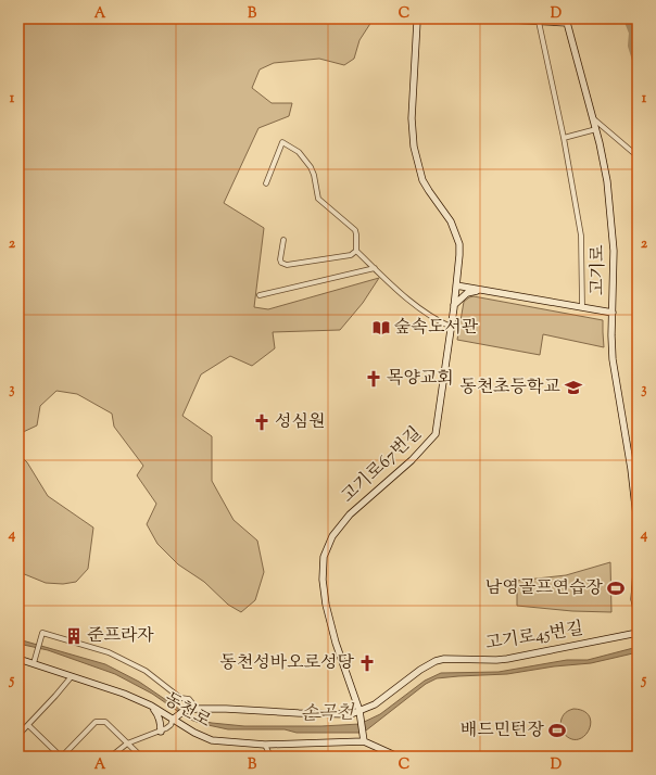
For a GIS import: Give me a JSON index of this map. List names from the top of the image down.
{
  "streets": {
    "street": [
      "고기로",
      "고기로67번길",
      "고기로45번길",
      "동천로"
    ]
  },
  "crossings": [
    ["고기로67번길", "고기로45번길"],
    ["고기로67번길", "동천로"]
  ],
  "water": ["손곡천"],
  "places": {
    "library": ["숲속도서관"],
    "church": ["목양교회", "성심원", "동천성바오로성당"],
    "school or university": ["동천초등학교"],
    "sports": ["남영골프연습장", "배드민턴장"],
    "building": ["준프라자"]
  },
  "grid": {
    "columns": [
      "A",
      "B",
      "C",
      "D"
    ],
    "rows": [
      "1",
      "2",
      "3",
      "4",
      "5"
    ]
  }
}
